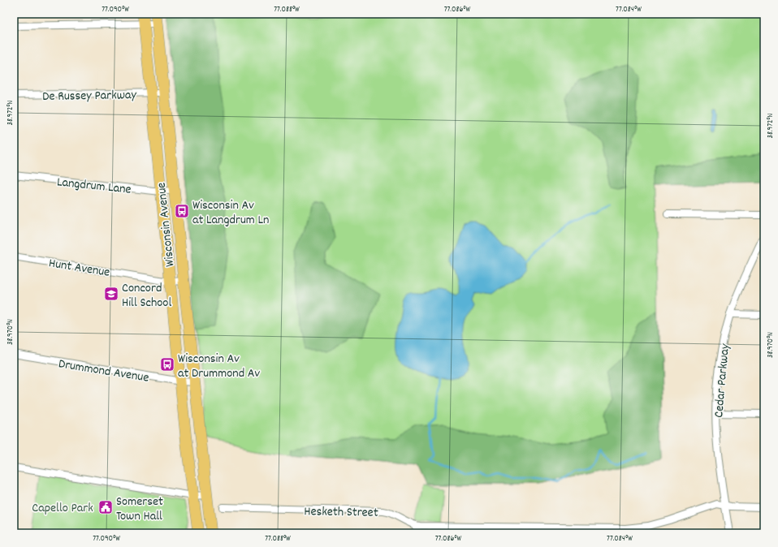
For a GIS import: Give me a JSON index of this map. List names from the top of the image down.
{
  "streets": {
    "main road": ["Wisconsin Avenue"],
    "street": [
      "De Russey Parkway",
      "Langdrum Lane",
      "Hunt Avenue",
      "Drummond Avenue",
      "Cedar Parkway",
      "Hesketh Street"
    ]
  },
  "crossings": [
    ["De Russey Parkway", "Wisconsin Avenue"],
    ["Langdrum Lane", "Wisconsin Avenue"],
    ["Wisconsin Avenue", "Hunt Avenue"],
    ["Wisconsin Avenue", "Drummond Avenue"],
    ["Cedar Parkway", "Hesketh Street"]
  ],
  "parks": ["Capello Park"],
  "places": {
    "bus stop": ["Wisconsin Av at Langdrum Ln", "Wisconsin Av at Drummond Av"],
    "school or university": ["Concord Hill School"],
    "public building": ["Somerset Town Hall"]
  },
  "coordinates": [
    "77.090°W",
    "77.088°W",
    "77.086°W",
    "77.084°W",
    "38.972°N",
    "38.970°N"
  ]
}
